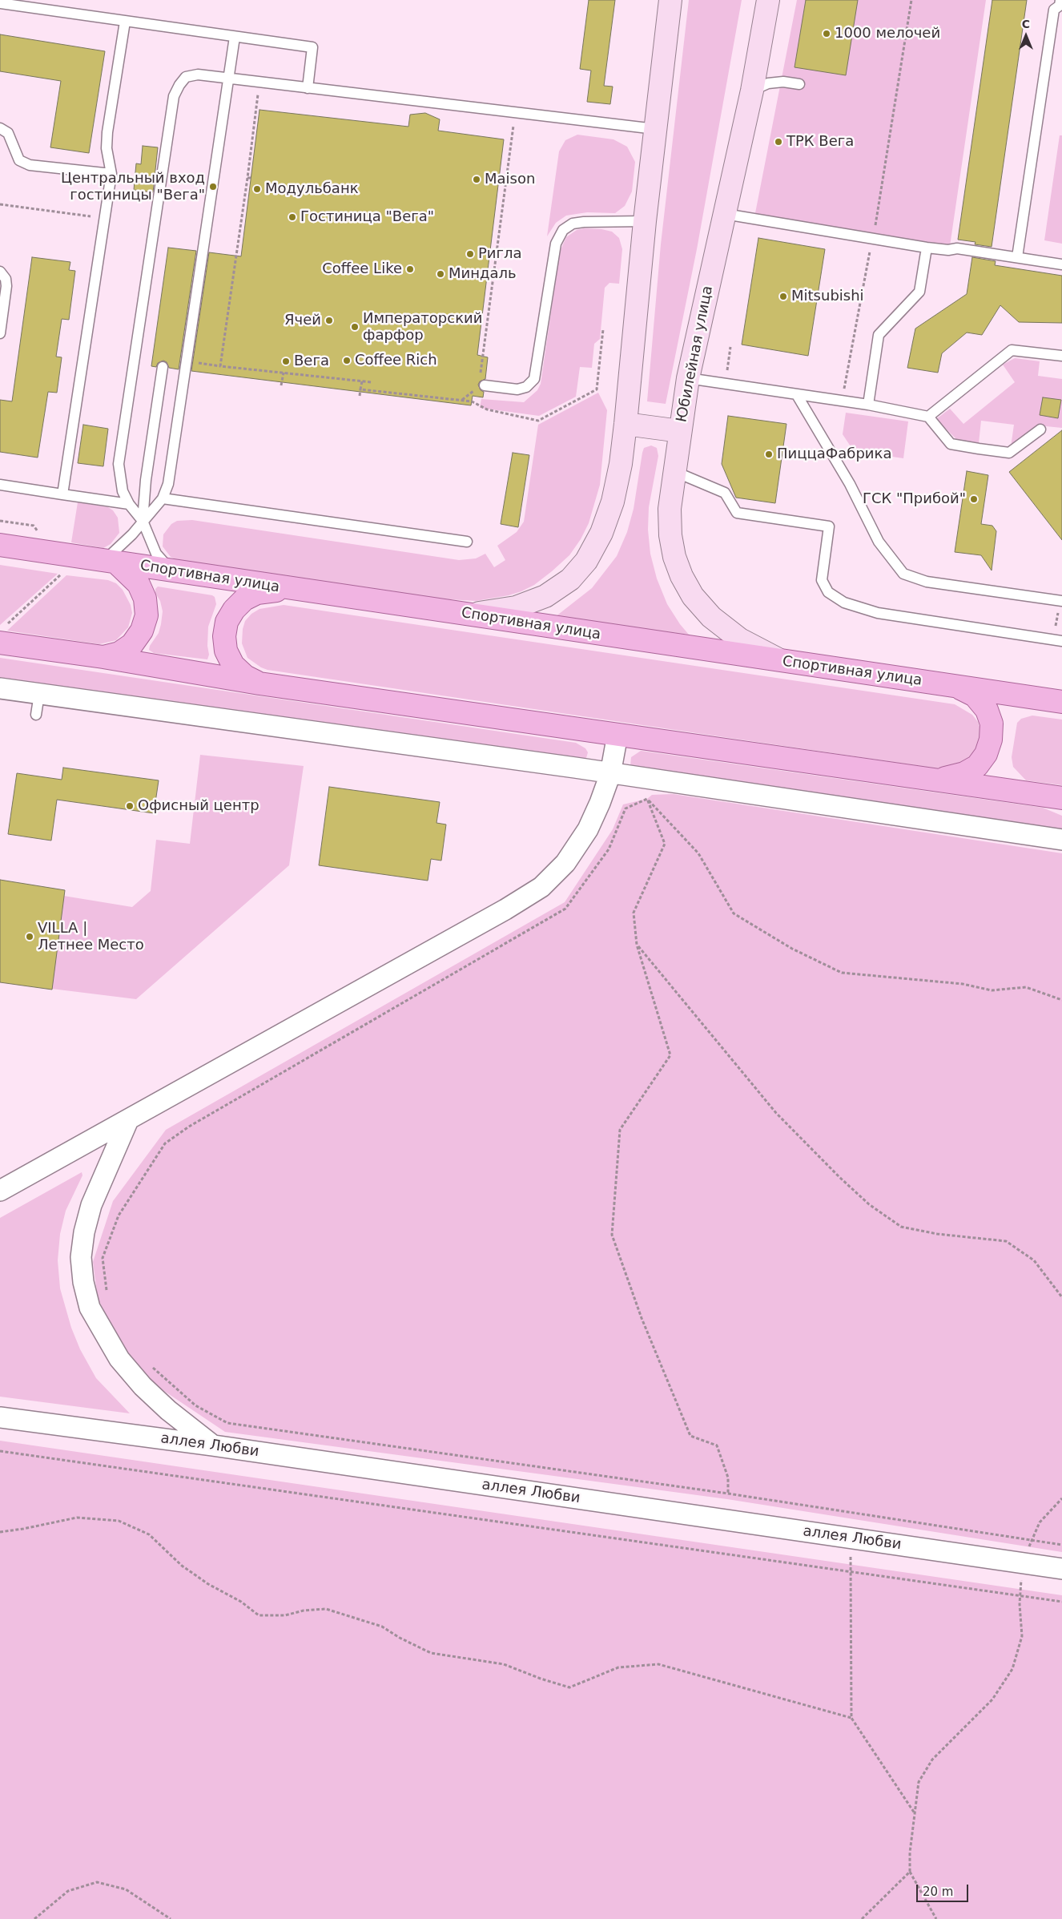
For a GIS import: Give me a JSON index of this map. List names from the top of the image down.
{
  "streets": {
    "main road": ["Юбилейная улица", "Спортивная улица"],
    "street": ["аллея Любви"]
  },
  "crossings": [
    ["Юбилейная улица", "Спортивная улица"]
  ],
  "places": [
    "1000 мелочей",
    "ТРК Вега",
    "Maison",
    "Центральный вход гостиницы \"Вега\"",
    "Модульбанк",
    "Гостиница \"Вега\"",
    "Ригла",
    "Coffee Like",
    "Миндаль",
    "Mitsubishi",
    "Ячей",
    "Императорский фарфор",
    "Coffee Rich",
    "Вега",
    "ПиццаФабрика",
    "ГСК \"Прибой\"",
    "Офисный центр",
    "VILLA | Летнее Место"
  ],
  "scale_bar": "20 m",
  "north": "top"
}
